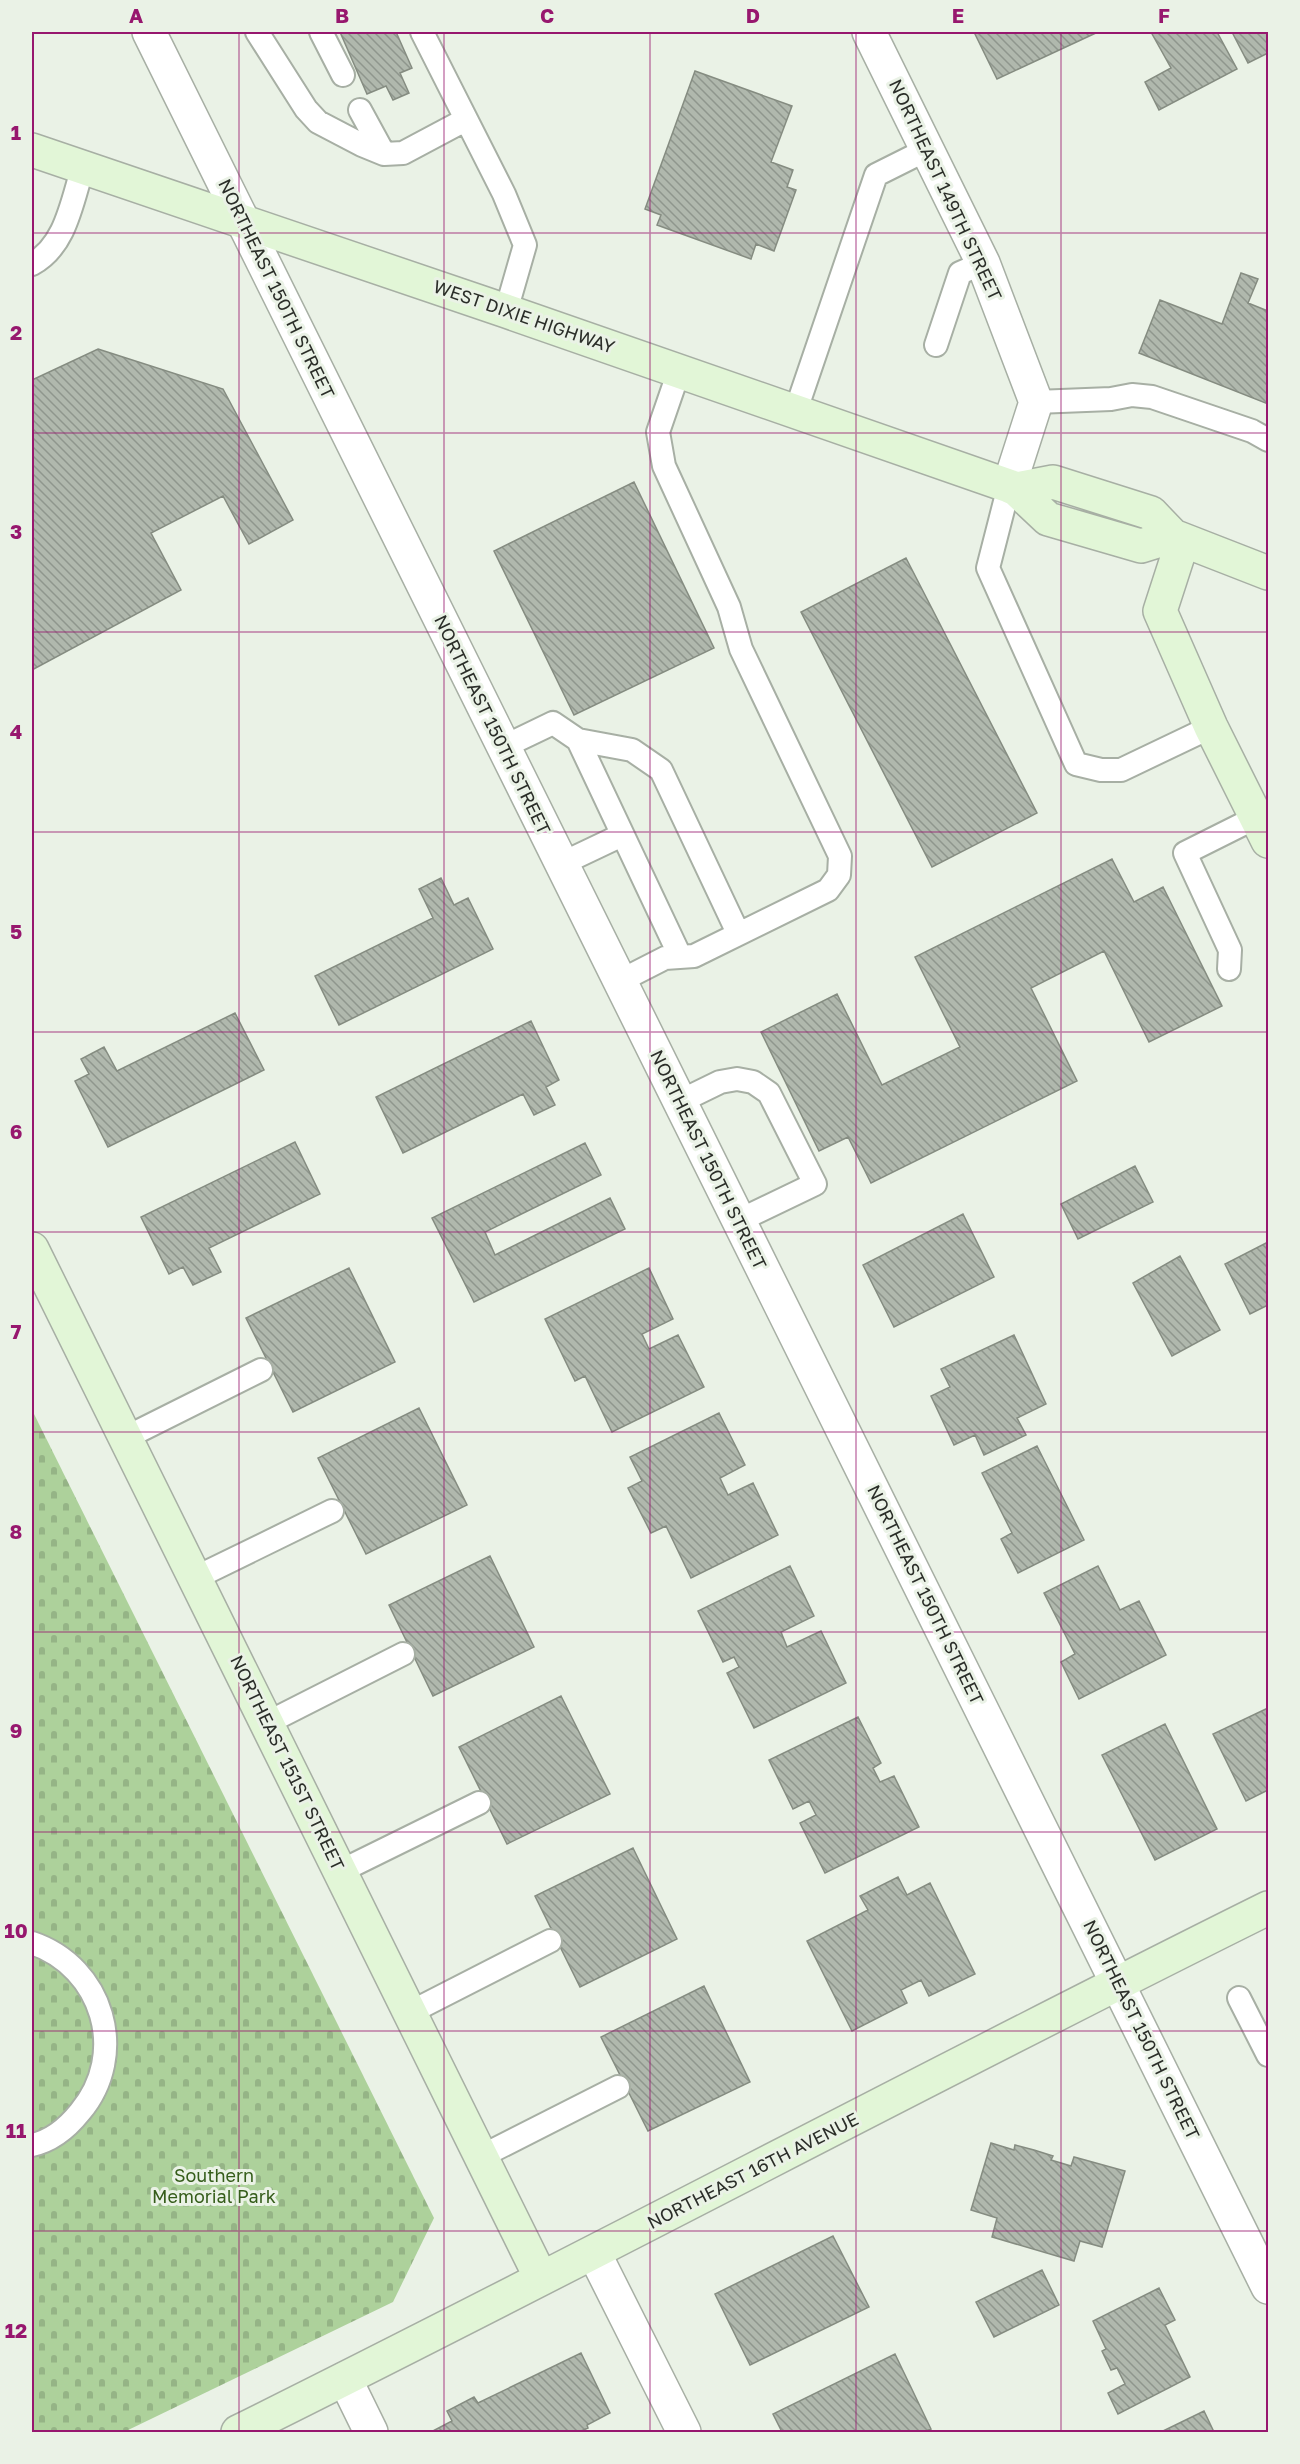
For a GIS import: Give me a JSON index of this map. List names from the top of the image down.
{
  "streets": {
    "street": [
      "NORTHEAST 149TH STREET",
      "NORTHEAST 150TH STREET",
      "WEST DIXIE HIGHWAY",
      "NORTHEAST 151ST STREET",
      "NORTHEAST 16TH AVENUE"
    ]
  },
  "crossings": [
    ["NORTHEAST 150TH STREET", "WEST DIXIE HIGHWAY"],
    ["NORTHEAST 150TH STREET", "NORTHEAST 16TH AVENUE"],
    ["NORTHEAST 151ST STREET", "NORTHEAST 16TH AVENUE"]
  ],
  "parks": ["Southern Memorial Park"],
  "grid": {
    "columns": [
      "A",
      "B",
      "C",
      "D",
      "E",
      "F"
    ],
    "rows": [
      "1",
      "2",
      "3",
      "4",
      "5",
      "6",
      "7",
      "8",
      "9",
      "10",
      "11",
      "12"
    ]
  }
}
